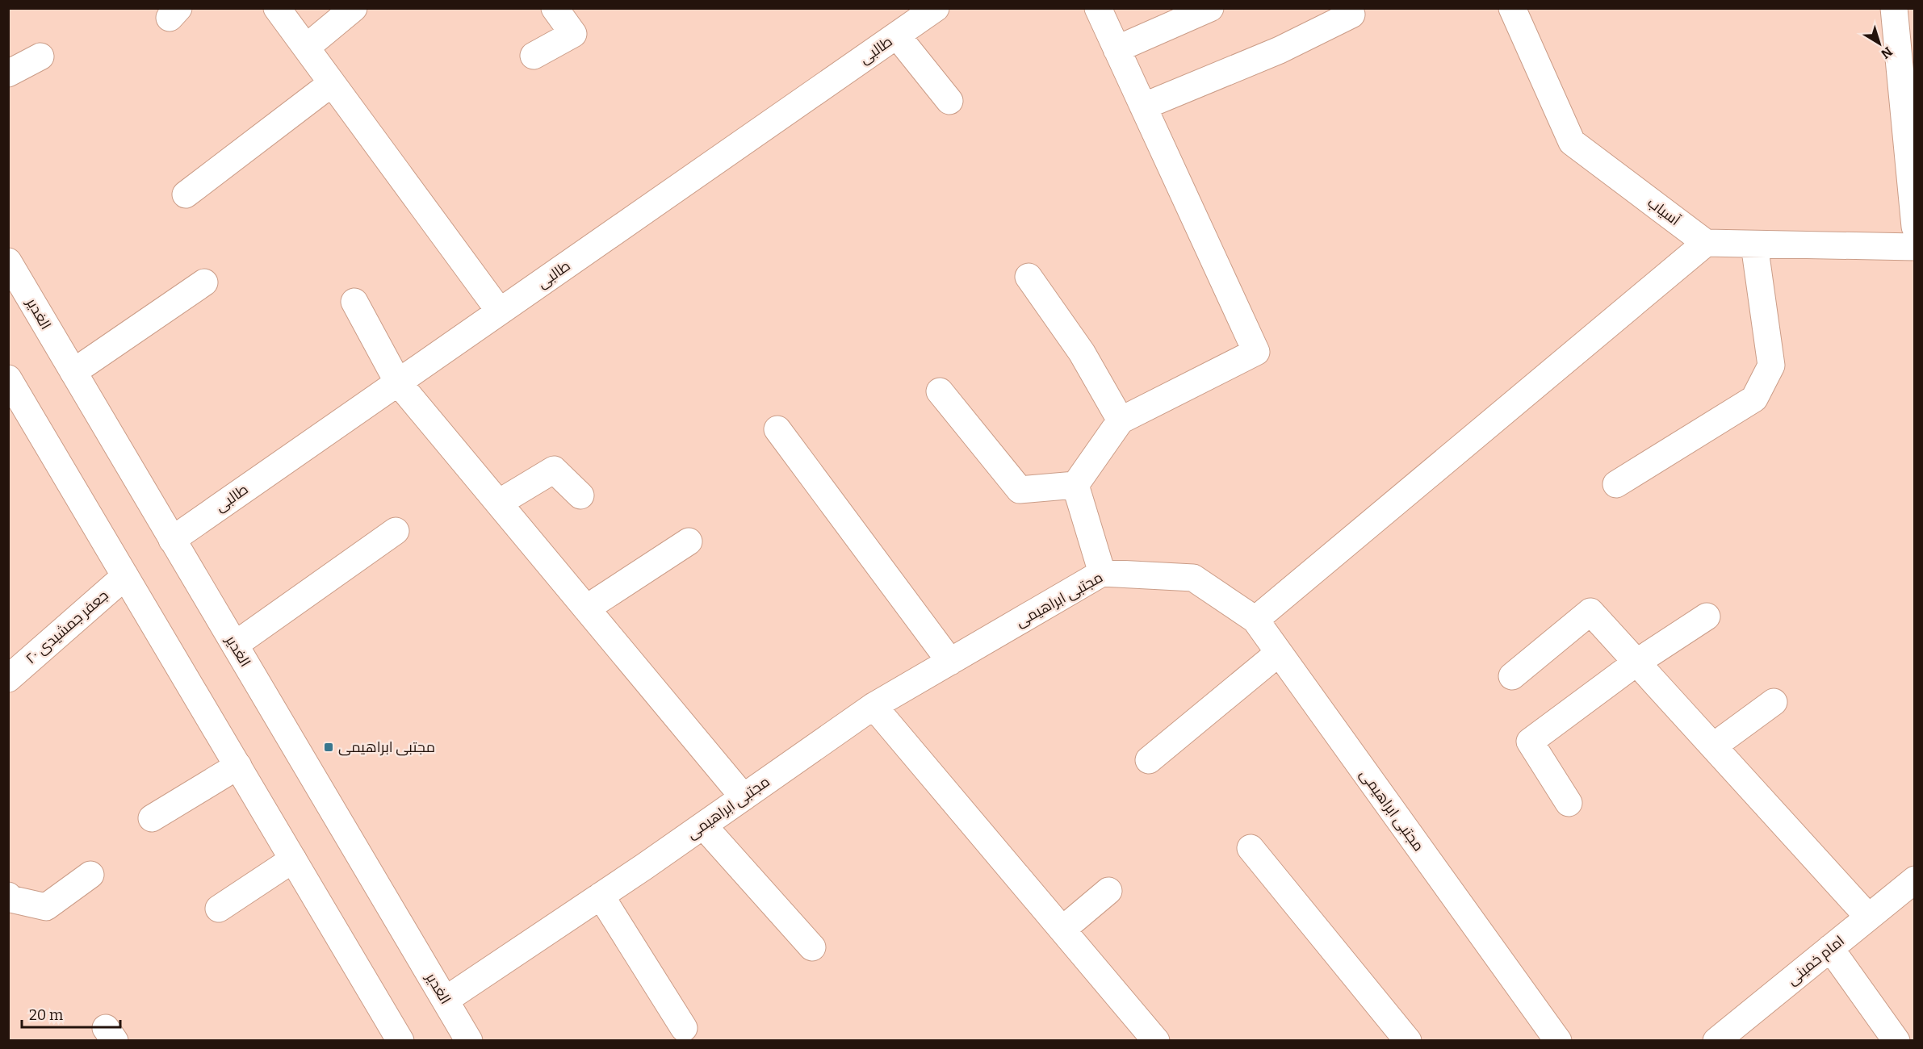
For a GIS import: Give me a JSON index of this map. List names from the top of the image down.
{
  "streets": {
    "street": [
      "طالبی",
      "آسیاب",
      "الغدیر",
      "مجتبی ابراهیمی",
      "جعفر جمشیدی ۲۰",
      "امام خمینی"
    ]
  },
  "crossings": [
    ["طالبی", "الغدیر"],
    ["الغدیر", "مجتبی ابراهیمی"]
  ],
  "places": {
    "transit": ["مجتبی ابراهیمی"]
  },
  "scale_bar": "20 m",
  "north": "bottom right"
}
